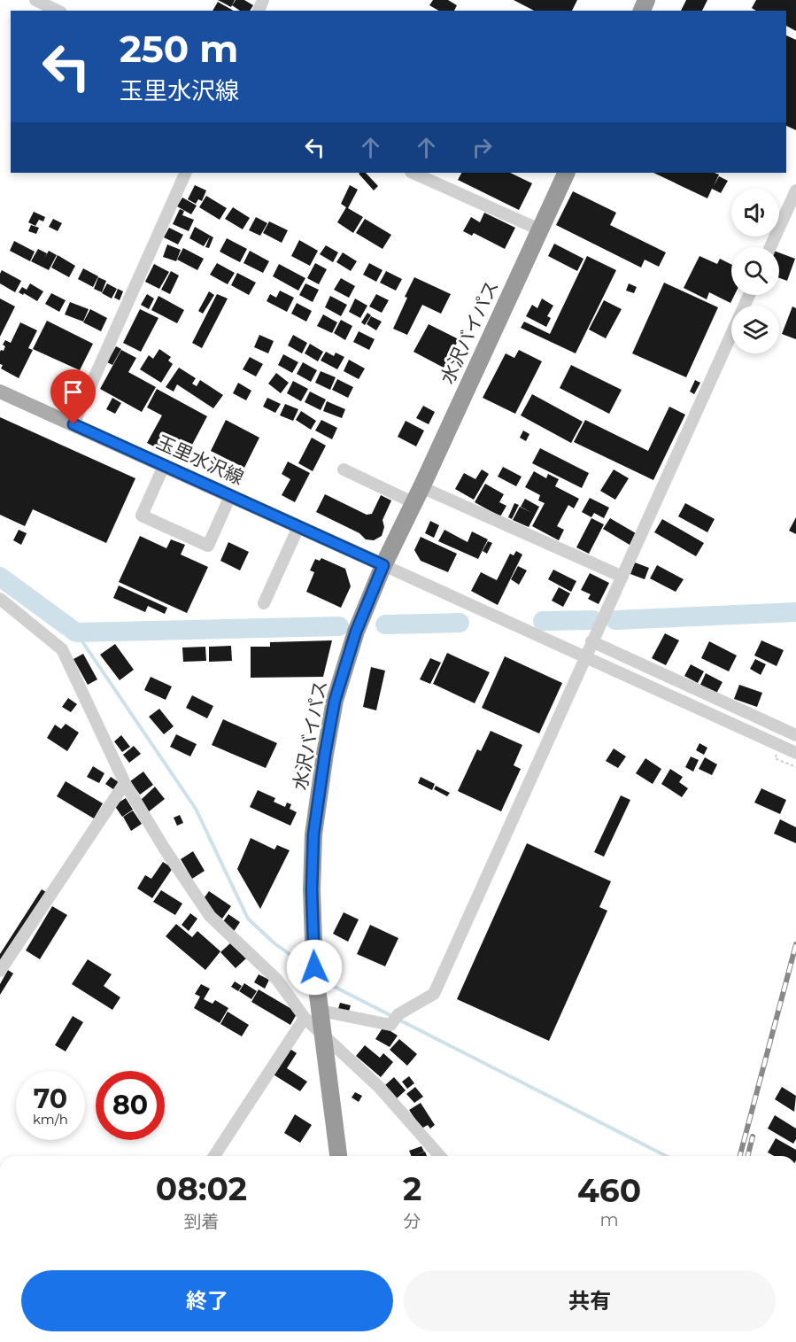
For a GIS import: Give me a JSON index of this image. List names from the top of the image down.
{
  "streets": {
    "highway": ["水沢バイパス"],
    "main road": ["玉里水沢線"]
  },
  "crossings": [
    ["水沢バイパス", "玉里水沢線"]
  ],
  "page": {
    "turn": ["250 m", "玉里水沢線"],
    "speed": "70 km/h",
    "limit": "80",
    "eta": [
      "08:02",
      "到着",
      "2",
      "分",
      "460",
      "m"
    ],
    "buttons": ["終了", "共有"]
  }
}
